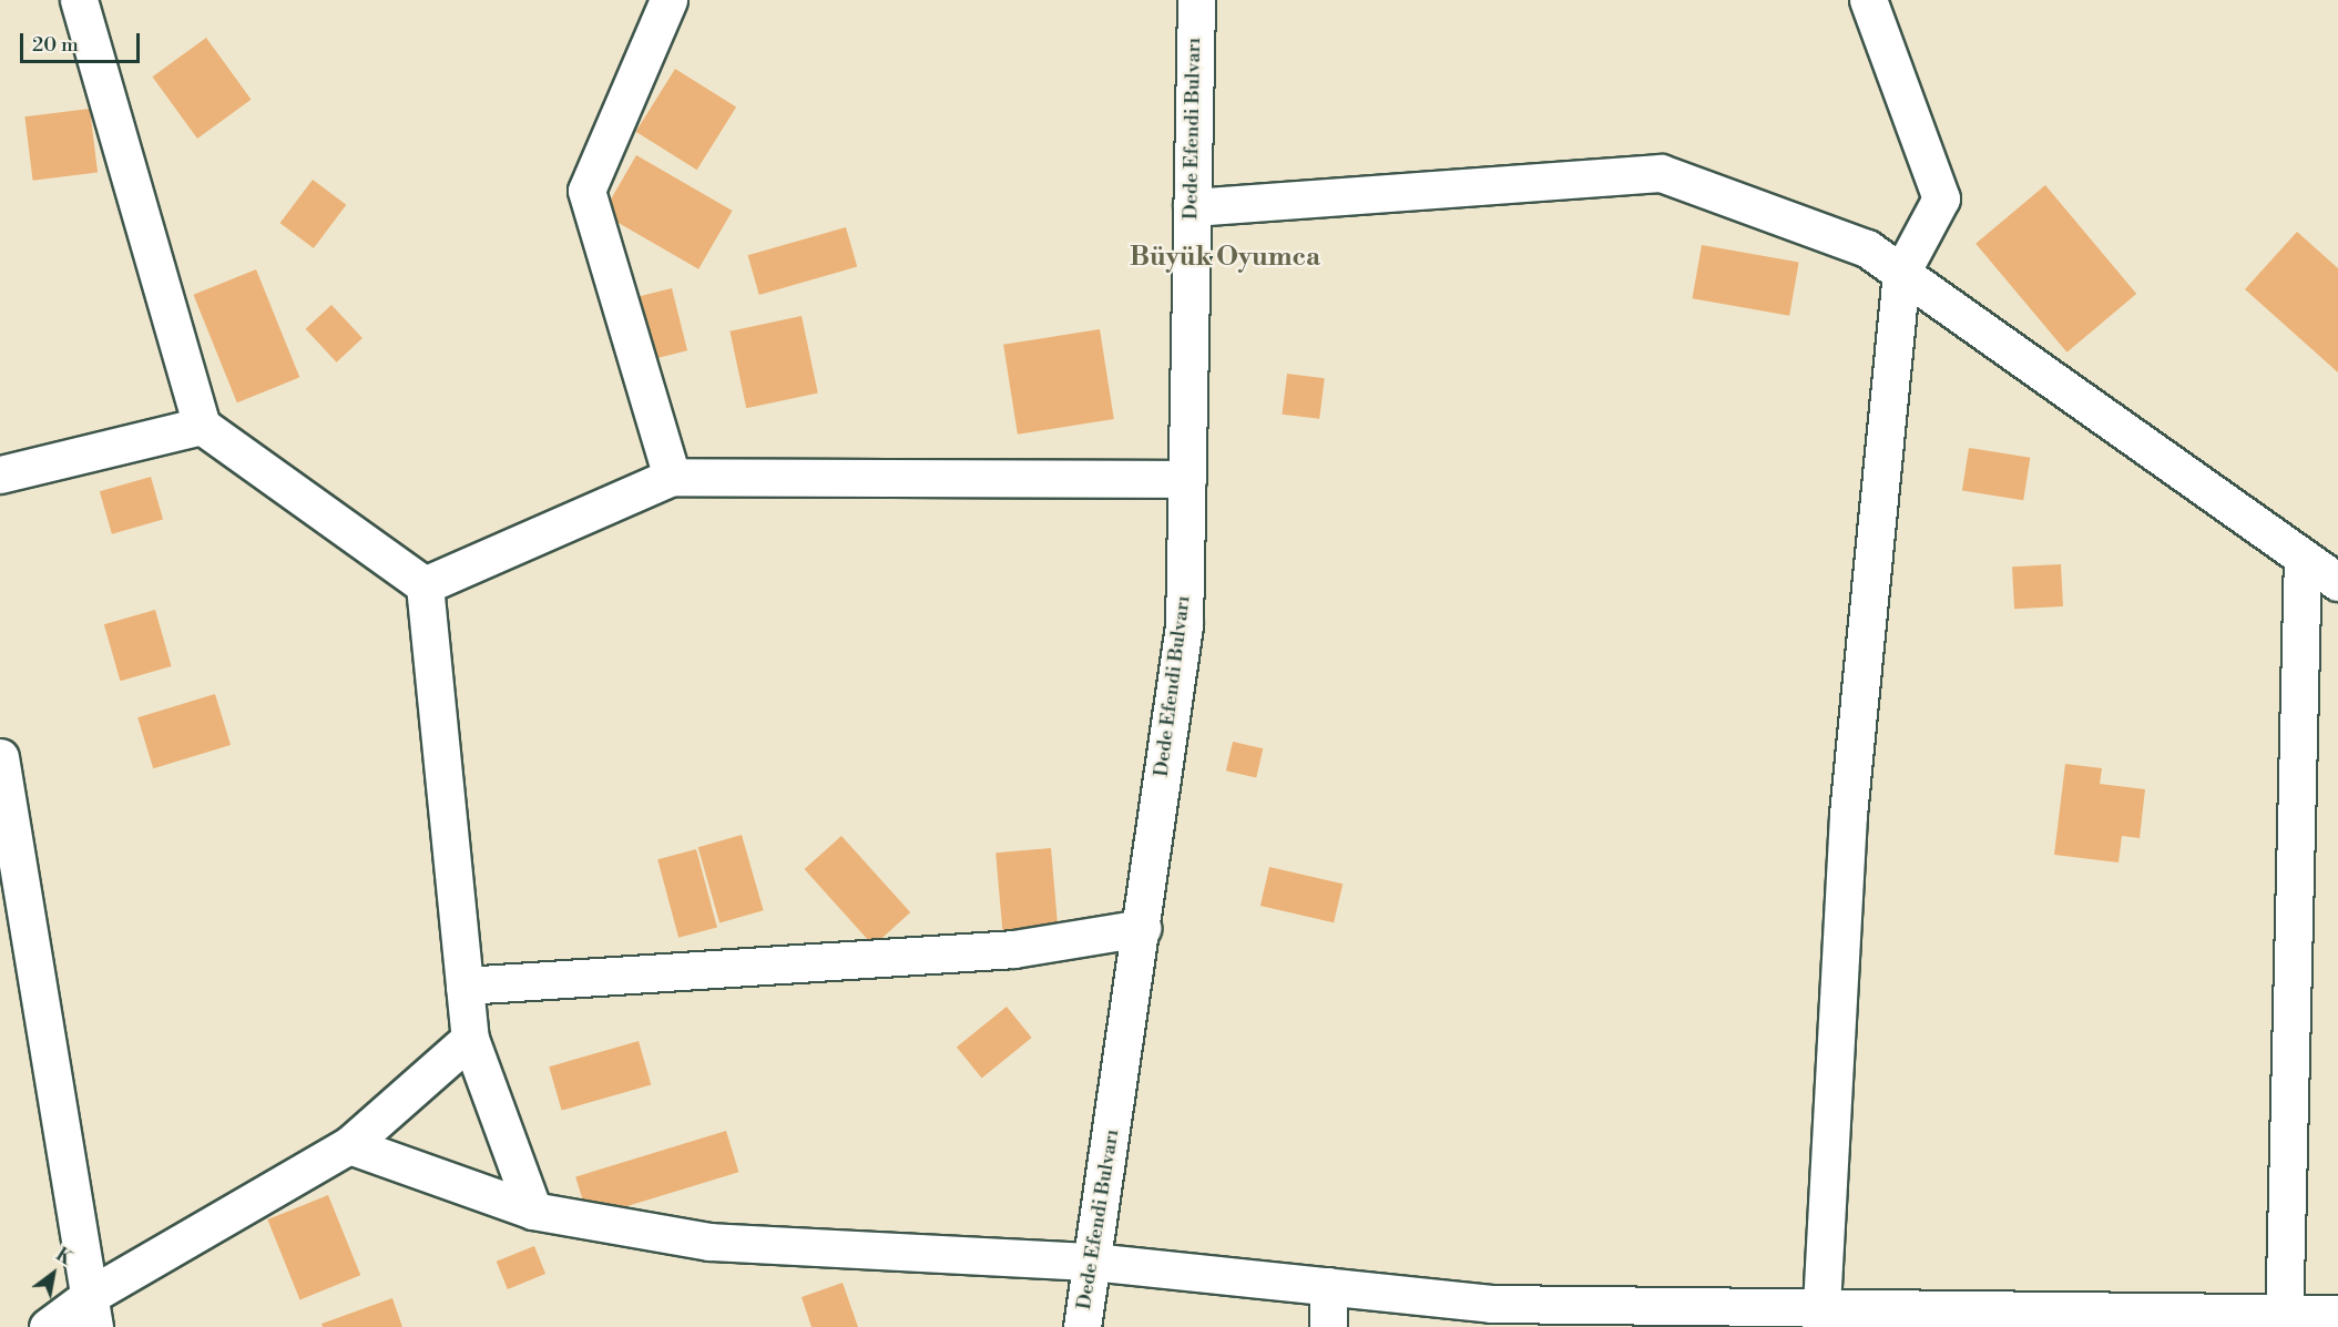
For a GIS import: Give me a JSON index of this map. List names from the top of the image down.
{
  "streets": {
    "street": ["Dede Efendi Bulvarı"]
  },
  "districts": ["Büyük Oyumca"],
  "scale_bar": "20 m",
  "north": "top right"
}
